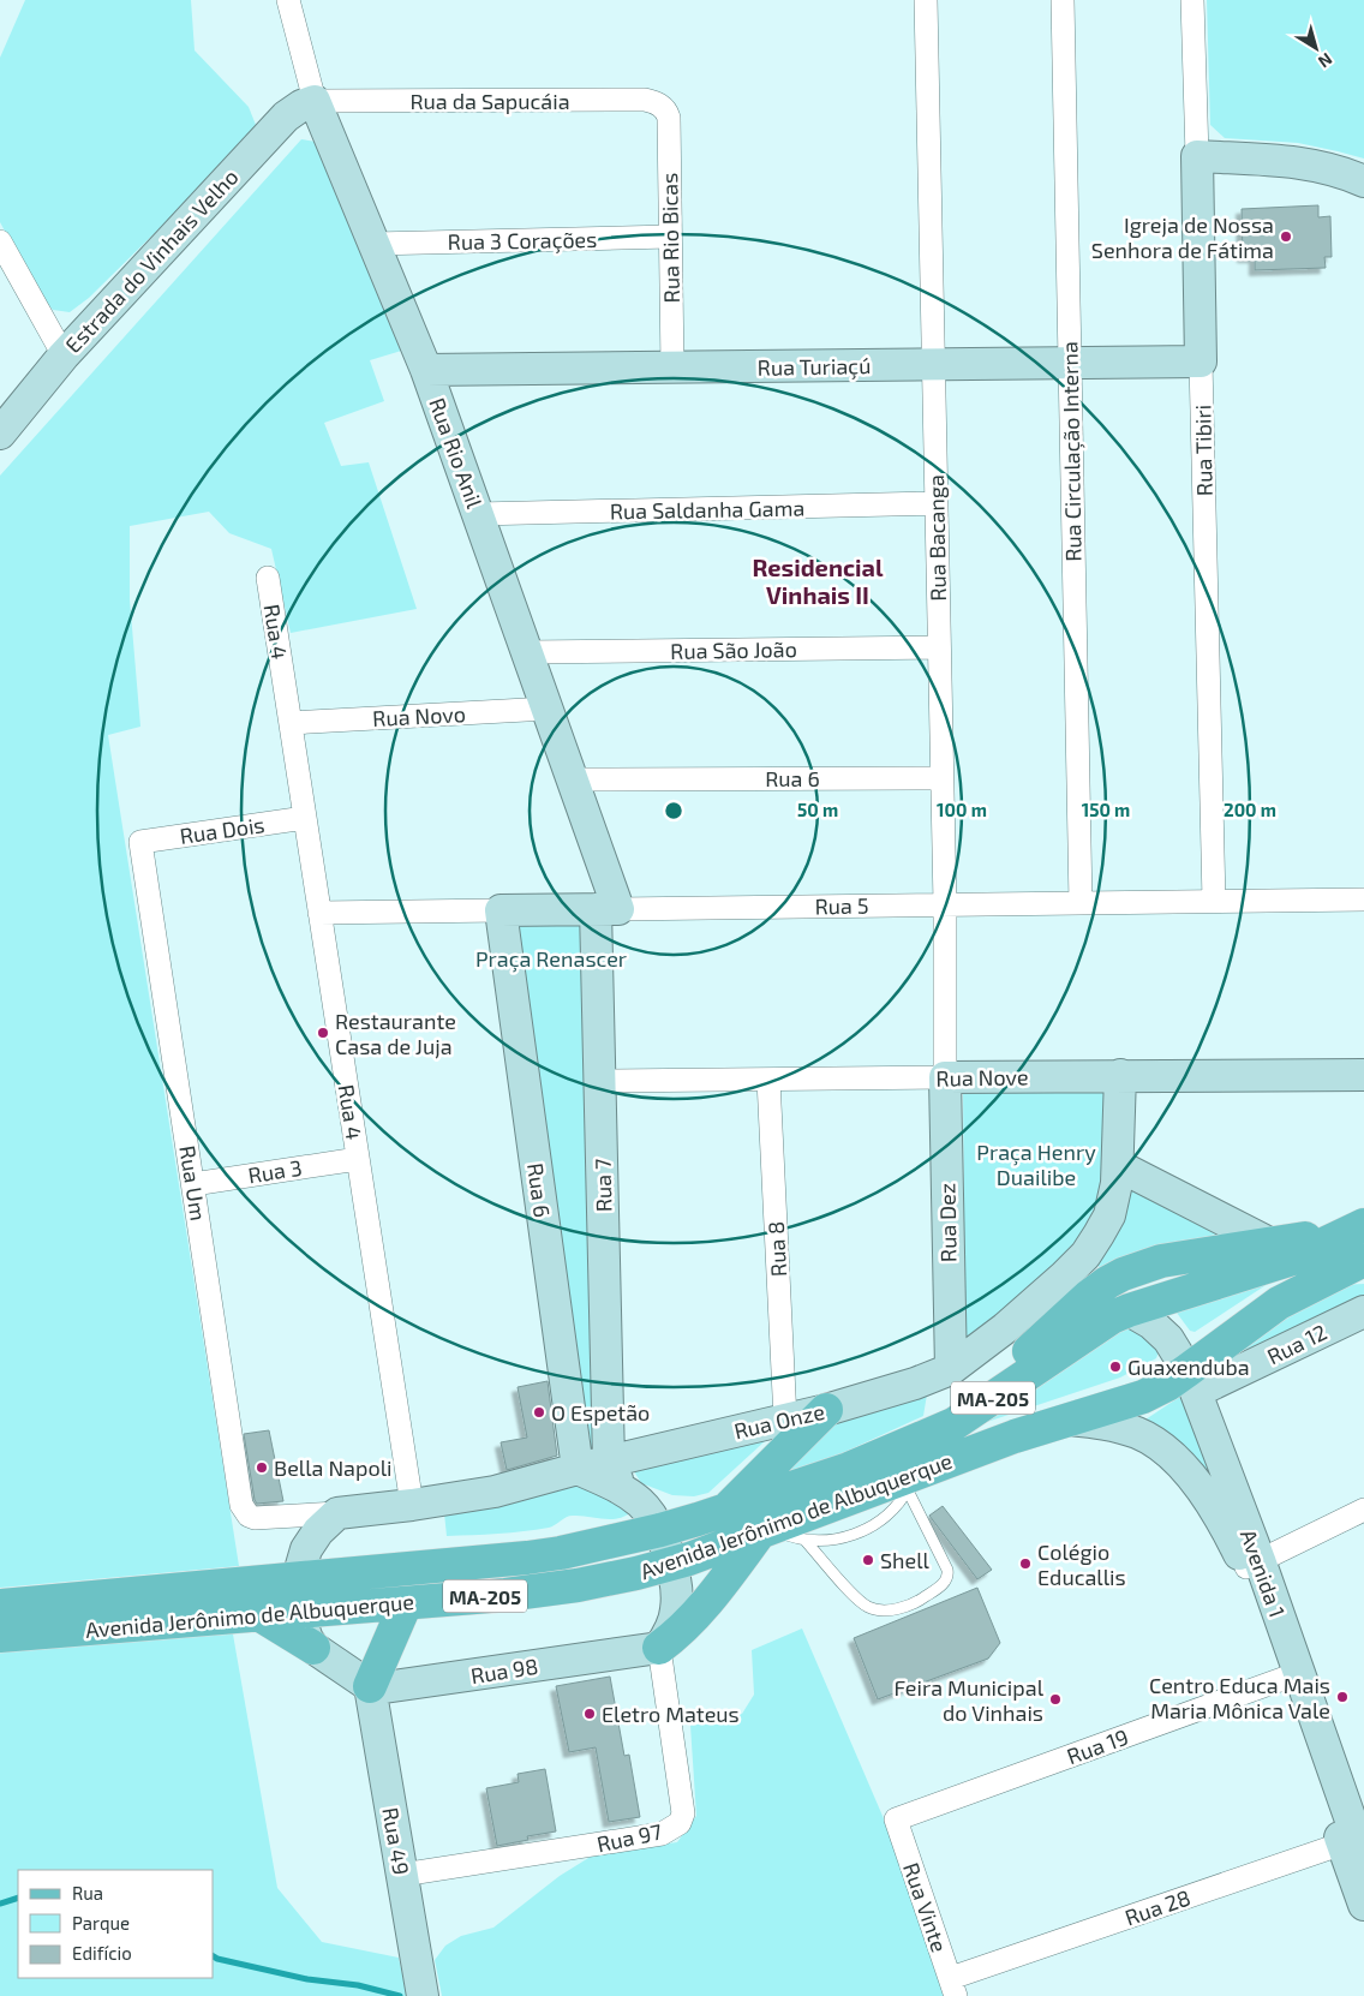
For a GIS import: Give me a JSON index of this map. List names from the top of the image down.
{
  "streets": {
    "main road": ["MA-205", "Avenida Jerônimo de Albuquerque"],
    "street": [
      "Rua da Sapucáia",
      "Rua Rio Bicas",
      "Rua 3 Corações",
      "Estrada do Vinhais Velho",
      "Rua Turiaçú",
      "Rua Tibiri",
      "Rua Circulação Interna",
      "Rua Rio Anil",
      "Rua Saldanha Gama",
      "Rua Bacanga",
      "Rua 4",
      "Rua São João",
      "Rua Novo",
      "Rua 6",
      "Rua Dois",
      "Rua 5",
      "Rua Nove",
      "Rua 3",
      "Rua Um",
      "Rua 7",
      "Rua Dez",
      "Rua 8",
      "Rua 12",
      "Rua Onze",
      "Avenida 1",
      "Rua 98",
      "Rua 19",
      "Rua 97",
      "Rua 49",
      "Rua Vinte",
      "Rua 28"
    ]
  },
  "crossings": [
    ["Rua da Sapucáia", "Rua Rio Bicas"],
    ["Rua da Sapucáia", "Estrada do Vinhais Velho"],
    ["Rua da Sapucáia", "Rua Rio Anil"],
    ["Rua Rio Bicas", "Rua 3 Corações"],
    ["Rua Rio Bicas", "Rua Turiaçú"],
    ["Rua 3 Corações", "Rua Rio Anil"],
    ["Estrada do Vinhais Velho", "Rua Rio Anil"],
    ["Rua Turiaçú", "Rua Tibiri"],
    ["Rua Turiaçú", "Rua Circulação Interna"],
    ["Rua Turiaçú", "Rua Rio Anil"],
    ["Rua Turiaçú", "Rua Bacanga"],
    ["Rua Tibiri", "Rua 5"],
    ["Rua Circulação Interna", "Rua 5"],
    ["Rua Rio Anil", "Rua Saldanha Gama"],
    ["Rua Rio Anil", "Rua São João"],
    ["Rua Rio Anil", "Rua Novo"],
    ["Rua Rio Anil", "Rua 6"],
    ["Rua Rio Anil", "Rua 5"],
    ["Rua Rio Anil", "Rua 7"],
    ["Rua Saldanha Gama", "Rua Bacanga"],
    ["Rua Bacanga", "Rua São João"],
    ["Rua Bacanga", "Rua 6"],
    ["Rua Bacanga", "Rua 5"],
    ["Rua Bacanga", "Rua Nove"],
    ["Rua Bacanga", "Rua Dez"],
    ["Rua 4", "Rua Novo"],
    ["Rua 4", "Rua Dois"],
    ["Rua 4", "Rua 5"],
    ["Rua 4", "Rua 3"],
    ["Rua 6", "Rua 5"],
    ["Rua Dois", "Rua Um"],
    ["Rua 5", "Rua 7"],
    ["Rua Nove", "Rua 7"],
    ["Rua Nove", "Rua Dez"],
    ["Rua Nove", "Rua 8"],
    ["Rua Nove", "Rua Onze"],
    ["Rua 3", "Rua Um"],
    ["Rua 7", "Rua Onze"],
    ["Rua Dez", "Rua Onze"],
    ["Rua 8", "Rua Onze"],
    ["Rua 12", "Avenida Jerônimo de Albuquerque"],
    ["Rua 12", "Avenida 1"],
    ["Avenida Jerônimo de Albuquerque", "Avenida 1"],
    ["Avenida 1", "Rua 19"],
    ["Avenida 1", "Rua 28"],
    ["Rua 98", "Rua 97"],
    ["Rua 98", "Rua 49"],
    ["Rua 19", "Rua Vinte"],
    ["Rua 97", "Rua 49"],
    ["Rua Vinte", "Rua 28"]
  ],
  "districts": ["Residencial Vinhais II"],
  "parks": ["Praça Renascer", "Praça Henry Duailibe"],
  "places": [
    "Igreja de Nossa Senhora de Fátima",
    "Restaurante Casa de Juja",
    "Guaxenduba",
    "O Espetão",
    "Bella Napoli",
    "Shell",
    "Colégio Educallis",
    "Centro Educa Mais Maria Mônica Vale",
    "Feira Municipal do Vinhais",
    "Eletro Mateus"
  ],
  "legend": ["Rua", "Parque", "Edifício"],
  "north": "bottom right",
  "rings": [
    "50 m",
    "100 m",
    "150 m",
    "200 m"
  ]
}
